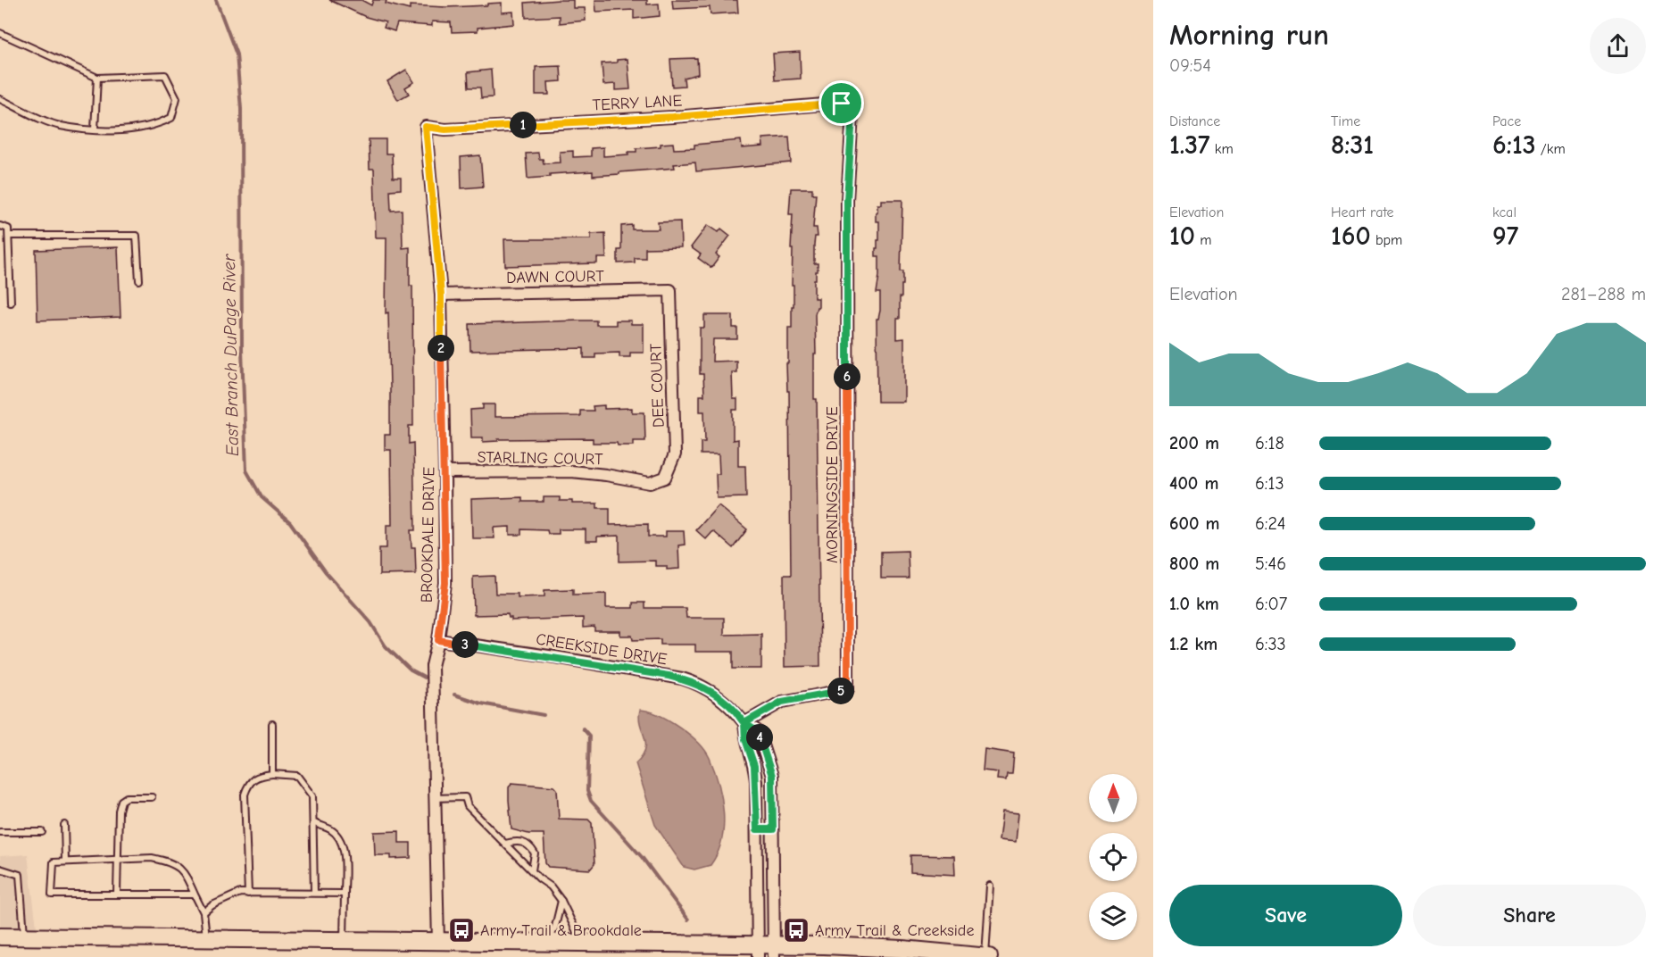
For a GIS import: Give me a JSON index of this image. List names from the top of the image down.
{
  "streets": {
    "street": [
      "TERRY LANE",
      "DAWN COURT",
      "DEE COURT",
      "STARLING COURT",
      "MORNINGSIDE DRIVE",
      "BROOKDALE DRIVE",
      "CREEKSIDE DRIVE"
    ]
  },
  "crossings": [
    ["TERRY LANE", "MORNINGSIDE DRIVE"],
    ["TERRY LANE", "BROOKDALE DRIVE"],
    ["DAWN COURT", "DEE COURT"],
    ["DAWN COURT", "BROOKDALE DRIVE"],
    ["DEE COURT", "STARLING COURT"],
    ["STARLING COURT", "BROOKDALE DRIVE"],
    ["MORNINGSIDE DRIVE", "CREEKSIDE DRIVE"],
    ["BROOKDALE DRIVE", "CREEKSIDE DRIVE"]
  ],
  "water": ["East Branch DuPage River"],
  "places": {
    "bus stop": ["Army Trail & Brookdale", "Army Trail & Creekside"]
  },
  "north": "top",
  "page": {
    "heading": ["Morning run", "09:54"],
    "stats": [
      ["Distance", "1.37 km"],
      ["Time", "8:31"],
      ["Pace", "6:13 /km"],
      ["Elevation", "10 m"],
      ["Heart rate", "160 bpm"],
      ["kcal", "97"]
    ],
    "pins": [
      "1",
      "2",
      "6",
      "3",
      "5",
      "4"
    ],
    "chart": ["Elevation", "281–288 m"],
    "list": [
      {
        "name": "200 m",
        "note": "6:18"
      },
      {
        "name": "400 m",
        "note": "6:13"
      },
      {
        "name": "600 m",
        "note": "6:24"
      },
      {
        "name": "800 m",
        "note": "5:46"
      },
      {
        "name": "1.0 km",
        "note": "6:07"
      },
      {
        "name": "1.2 km",
        "note": "6:33"
      }
    ],
    "buttons": ["Save", "Share"]
  }
}
